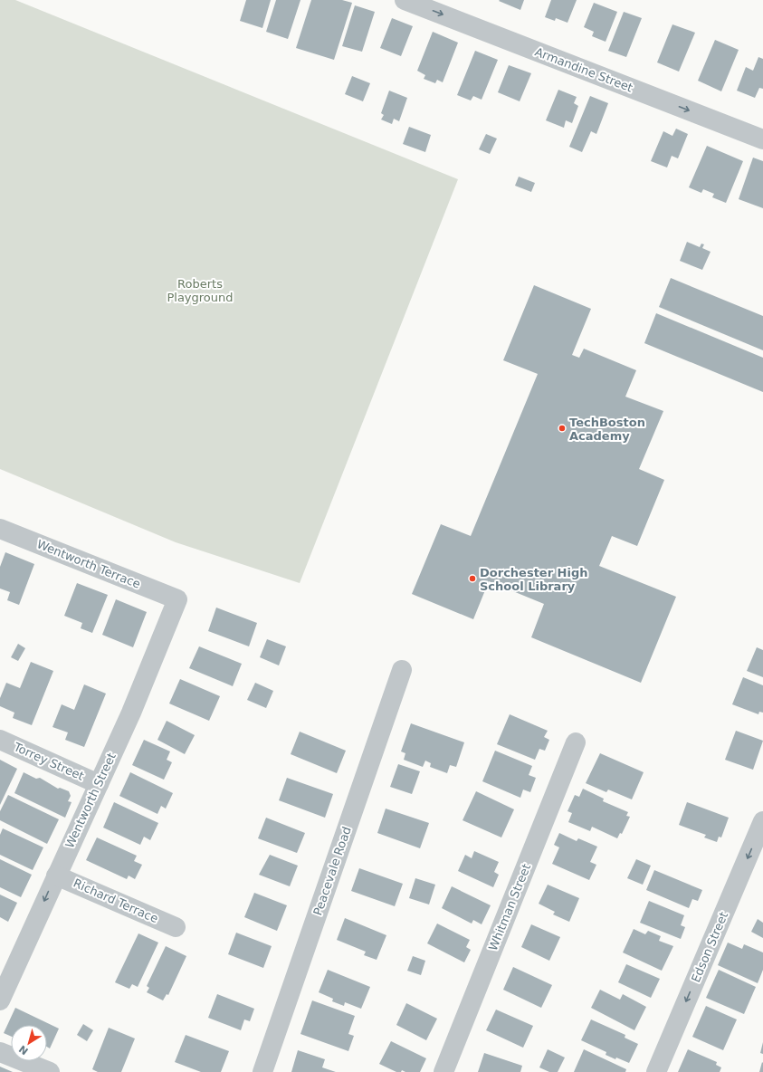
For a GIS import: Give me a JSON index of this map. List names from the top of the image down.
{
  "streets": {
    "street": [
      "Armandine Street",
      "Wentworth Terrace",
      "Torrey Street",
      "Wentworth Street",
      "Peacevale Road",
      "Richard Terrace",
      "Whitman Street",
      "Edson Street"
    ]
  },
  "crossings": [
    ["Wentworth Terrace", "Wentworth Street"],
    ["Torrey Street", "Wentworth Street"],
    ["Wentworth Street", "Richard Terrace"]
  ],
  "one_way": ["Armandine Street", "Edson Street"],
  "parks": ["Roberts Playground"],
  "places": ["TechBoston Academy", "Dorchester High School Library"],
  "north": "bottom left"
}
